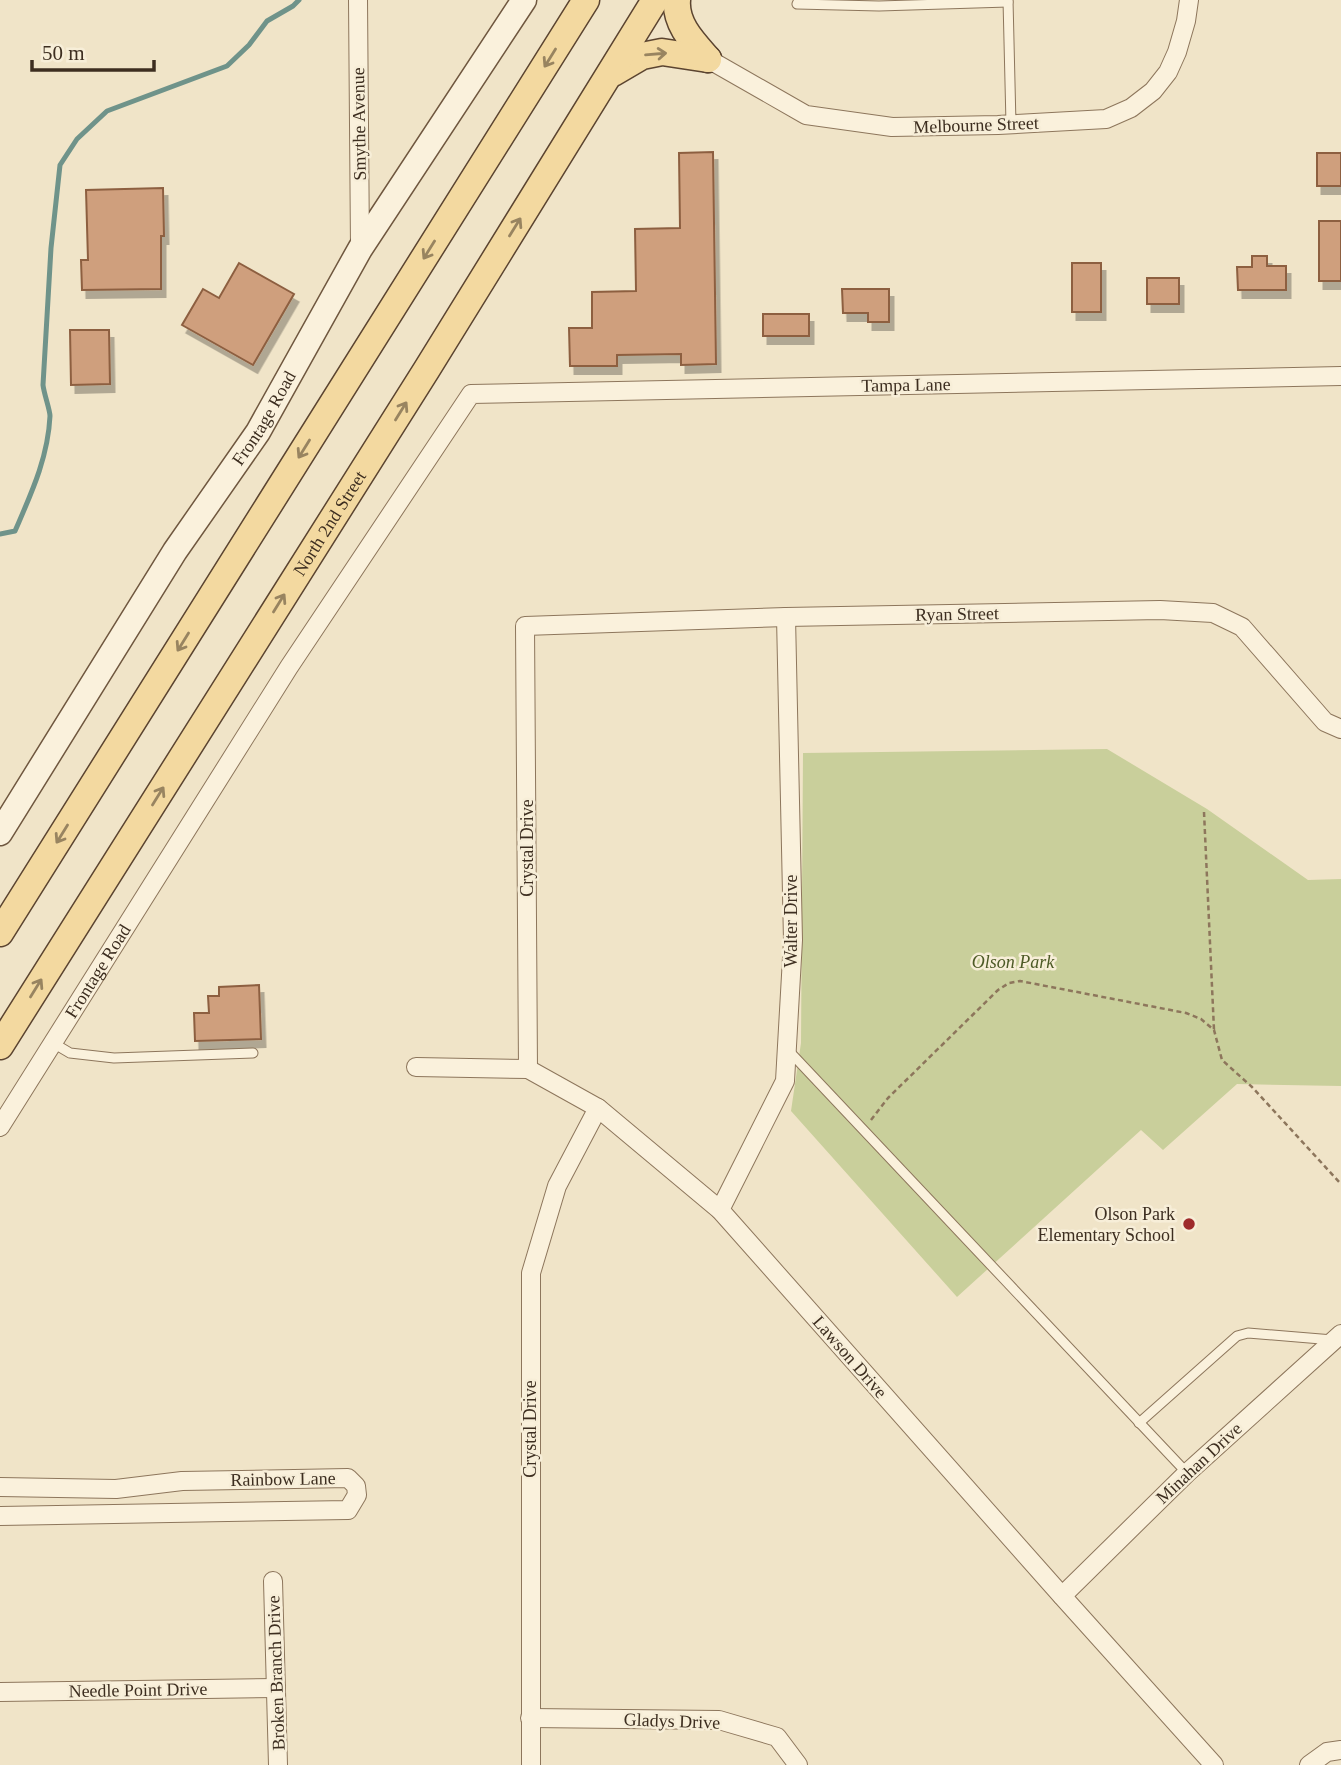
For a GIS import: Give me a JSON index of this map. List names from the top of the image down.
{
  "streets": {
    "main road": ["North 2nd Street"],
    "street": [
      "Smythe Avenue",
      "Melbourne Street",
      "Tampa Lane",
      "Frontage Road",
      "Ryan Street",
      "Crystal Drive",
      "Walter Drive",
      "Lawson Drive",
      "Minahan Drive",
      "Rainbow Lane",
      "Broken Branch Drive",
      "Needle Point Drive",
      "Gladys Drive"
    ]
  },
  "crossings": [
    ["Smythe Avenue", "Frontage Road"],
    ["Tampa Lane", "Frontage Road"],
    ["Ryan Street", "Crystal Drive"],
    ["Ryan Street", "Walter Drive"],
    ["Crystal Drive", "Lawson Drive"],
    ["Crystal Drive", "Gladys Drive"],
    ["Walter Drive", "Lawson Drive"],
    ["Lawson Drive", "Minahan Drive"],
    ["Broken Branch Drive", "Needle Point Drive"]
  ],
  "parks": ["Olson Park"],
  "places": ["Olson Park Elementary School"],
  "scale_bar": "50 m"
}
